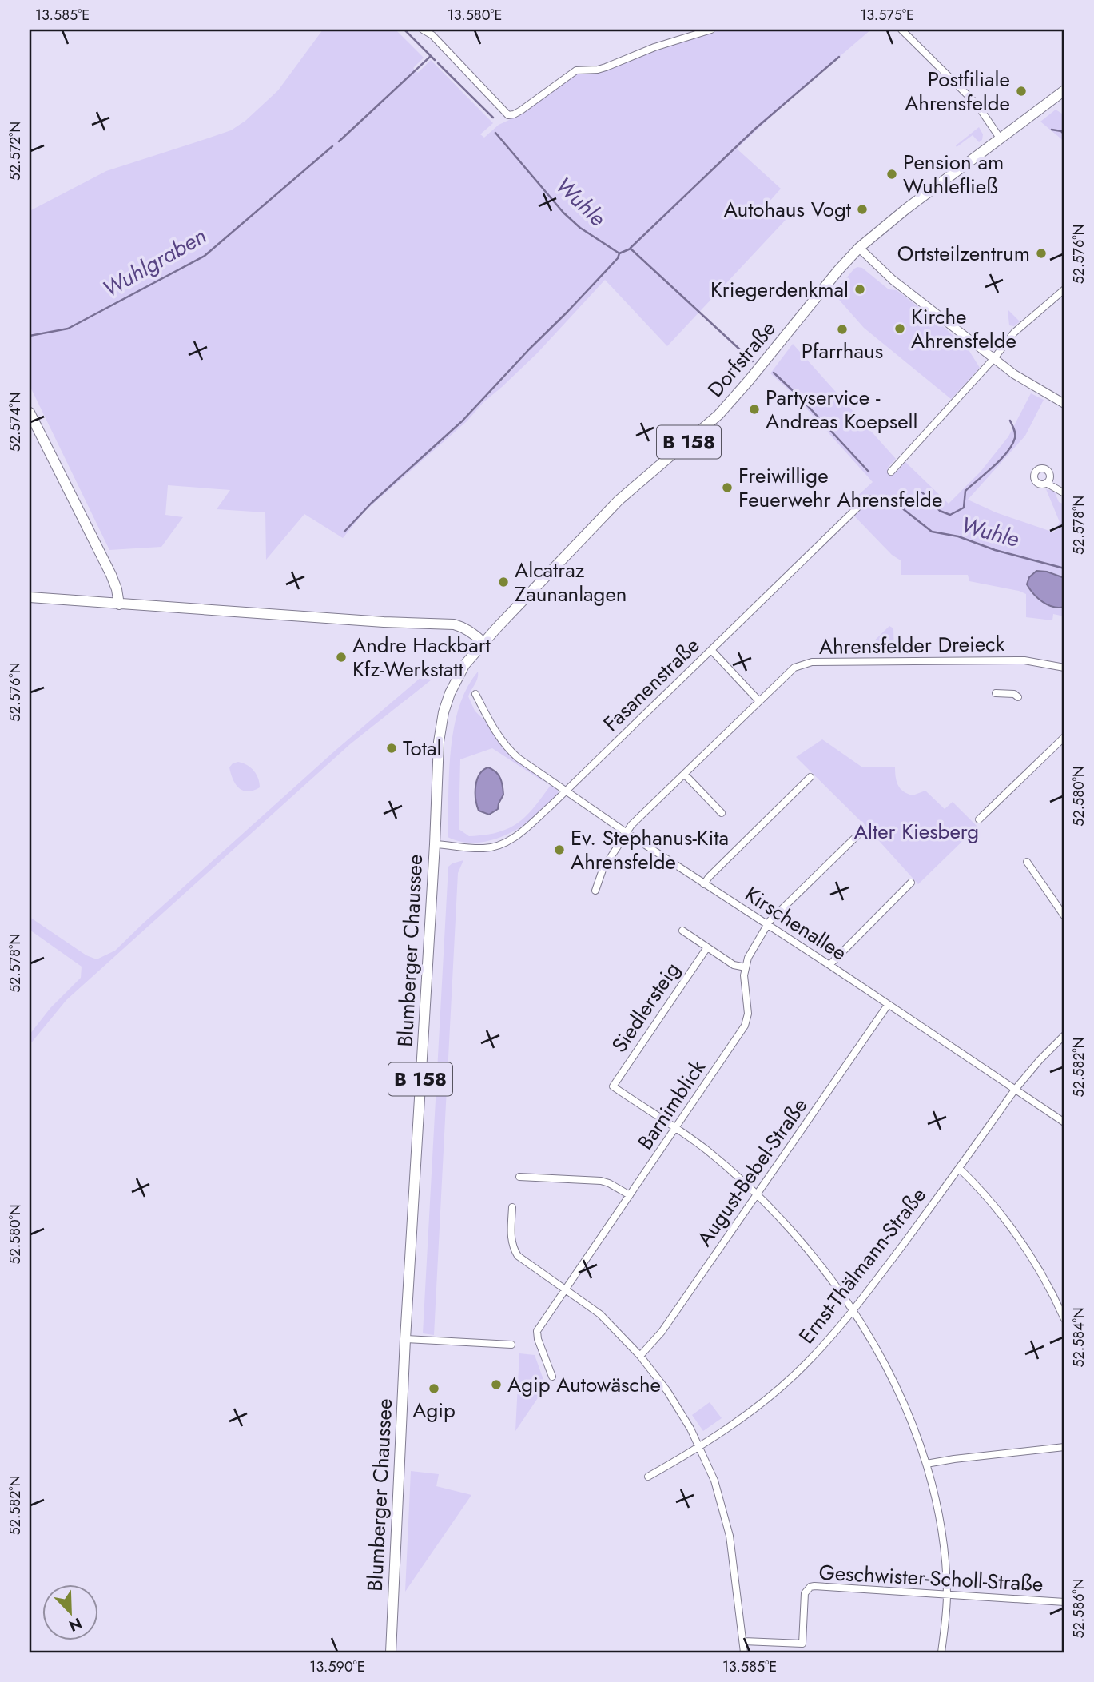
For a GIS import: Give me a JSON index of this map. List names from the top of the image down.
{
  "streets": {
    "main road": ["Dorfstraße", "B 158", "Blumberger Chaussee"],
    "street": [
      "Ahrensfelder Dreieck",
      "Fasanenstraße",
      "Kirschenallee",
      "Siedlersteig",
      "Barnimblick",
      "August-Bebel-Straße",
      "Ernst-Thälmann-Straße",
      "Geschwister-Scholl-Straße"
    ]
  },
  "crossings": [
    ["Dorfstraße", "Blumberger Chaussee"],
    ["Ahrensfelder Dreieck", "Kirschenallee"],
    ["Fasanenstraße", "Kirschenallee"],
    ["Fasanenstraße", "Blumberger Chaussee"],
    ["Kirschenallee", "Barnimblick"],
    ["Kirschenallee", "August-Bebel-Straße"],
    ["Kirschenallee", "Ernst-Thälmann-Straße"],
    ["Siedlersteig", "Barnimblick"]
  ],
  "water": ["Wuhle", "Wuhlgraben"],
  "parks": ["Alter Kiesberg"],
  "places": [
    "Postfiliale Ahrensfelde",
    "Pension am Wuhlefließ",
    "Autohaus Vogt",
    "Ortsteilzentrum",
    "Kriegerdenkmal",
    "Kirche Ahrensfelde",
    "Pfarrhaus",
    "Partyservice - Andreas Koepsell",
    "Freiwillige Feuerwehr Ahrensfelde",
    "Alcatraz Zaunanlagen",
    "Andre Hackbart Kfz-Werkstatt",
    "Total",
    "Ev. Stephanus-Kita Ahrensfelde",
    "Agip Autowäsche",
    "Agip"
  ],
  "north": "bottom right",
  "coordinates": [
    "13.585°E",
    "13.580°E",
    "13.575°E",
    "52.572°N",
    "52.576°N",
    "52.574°N",
    "52.578°N",
    "52.580°N",
    "52.582°N",
    "52.584°N",
    "52.586°N",
    "13.590°E"
  ]
}
